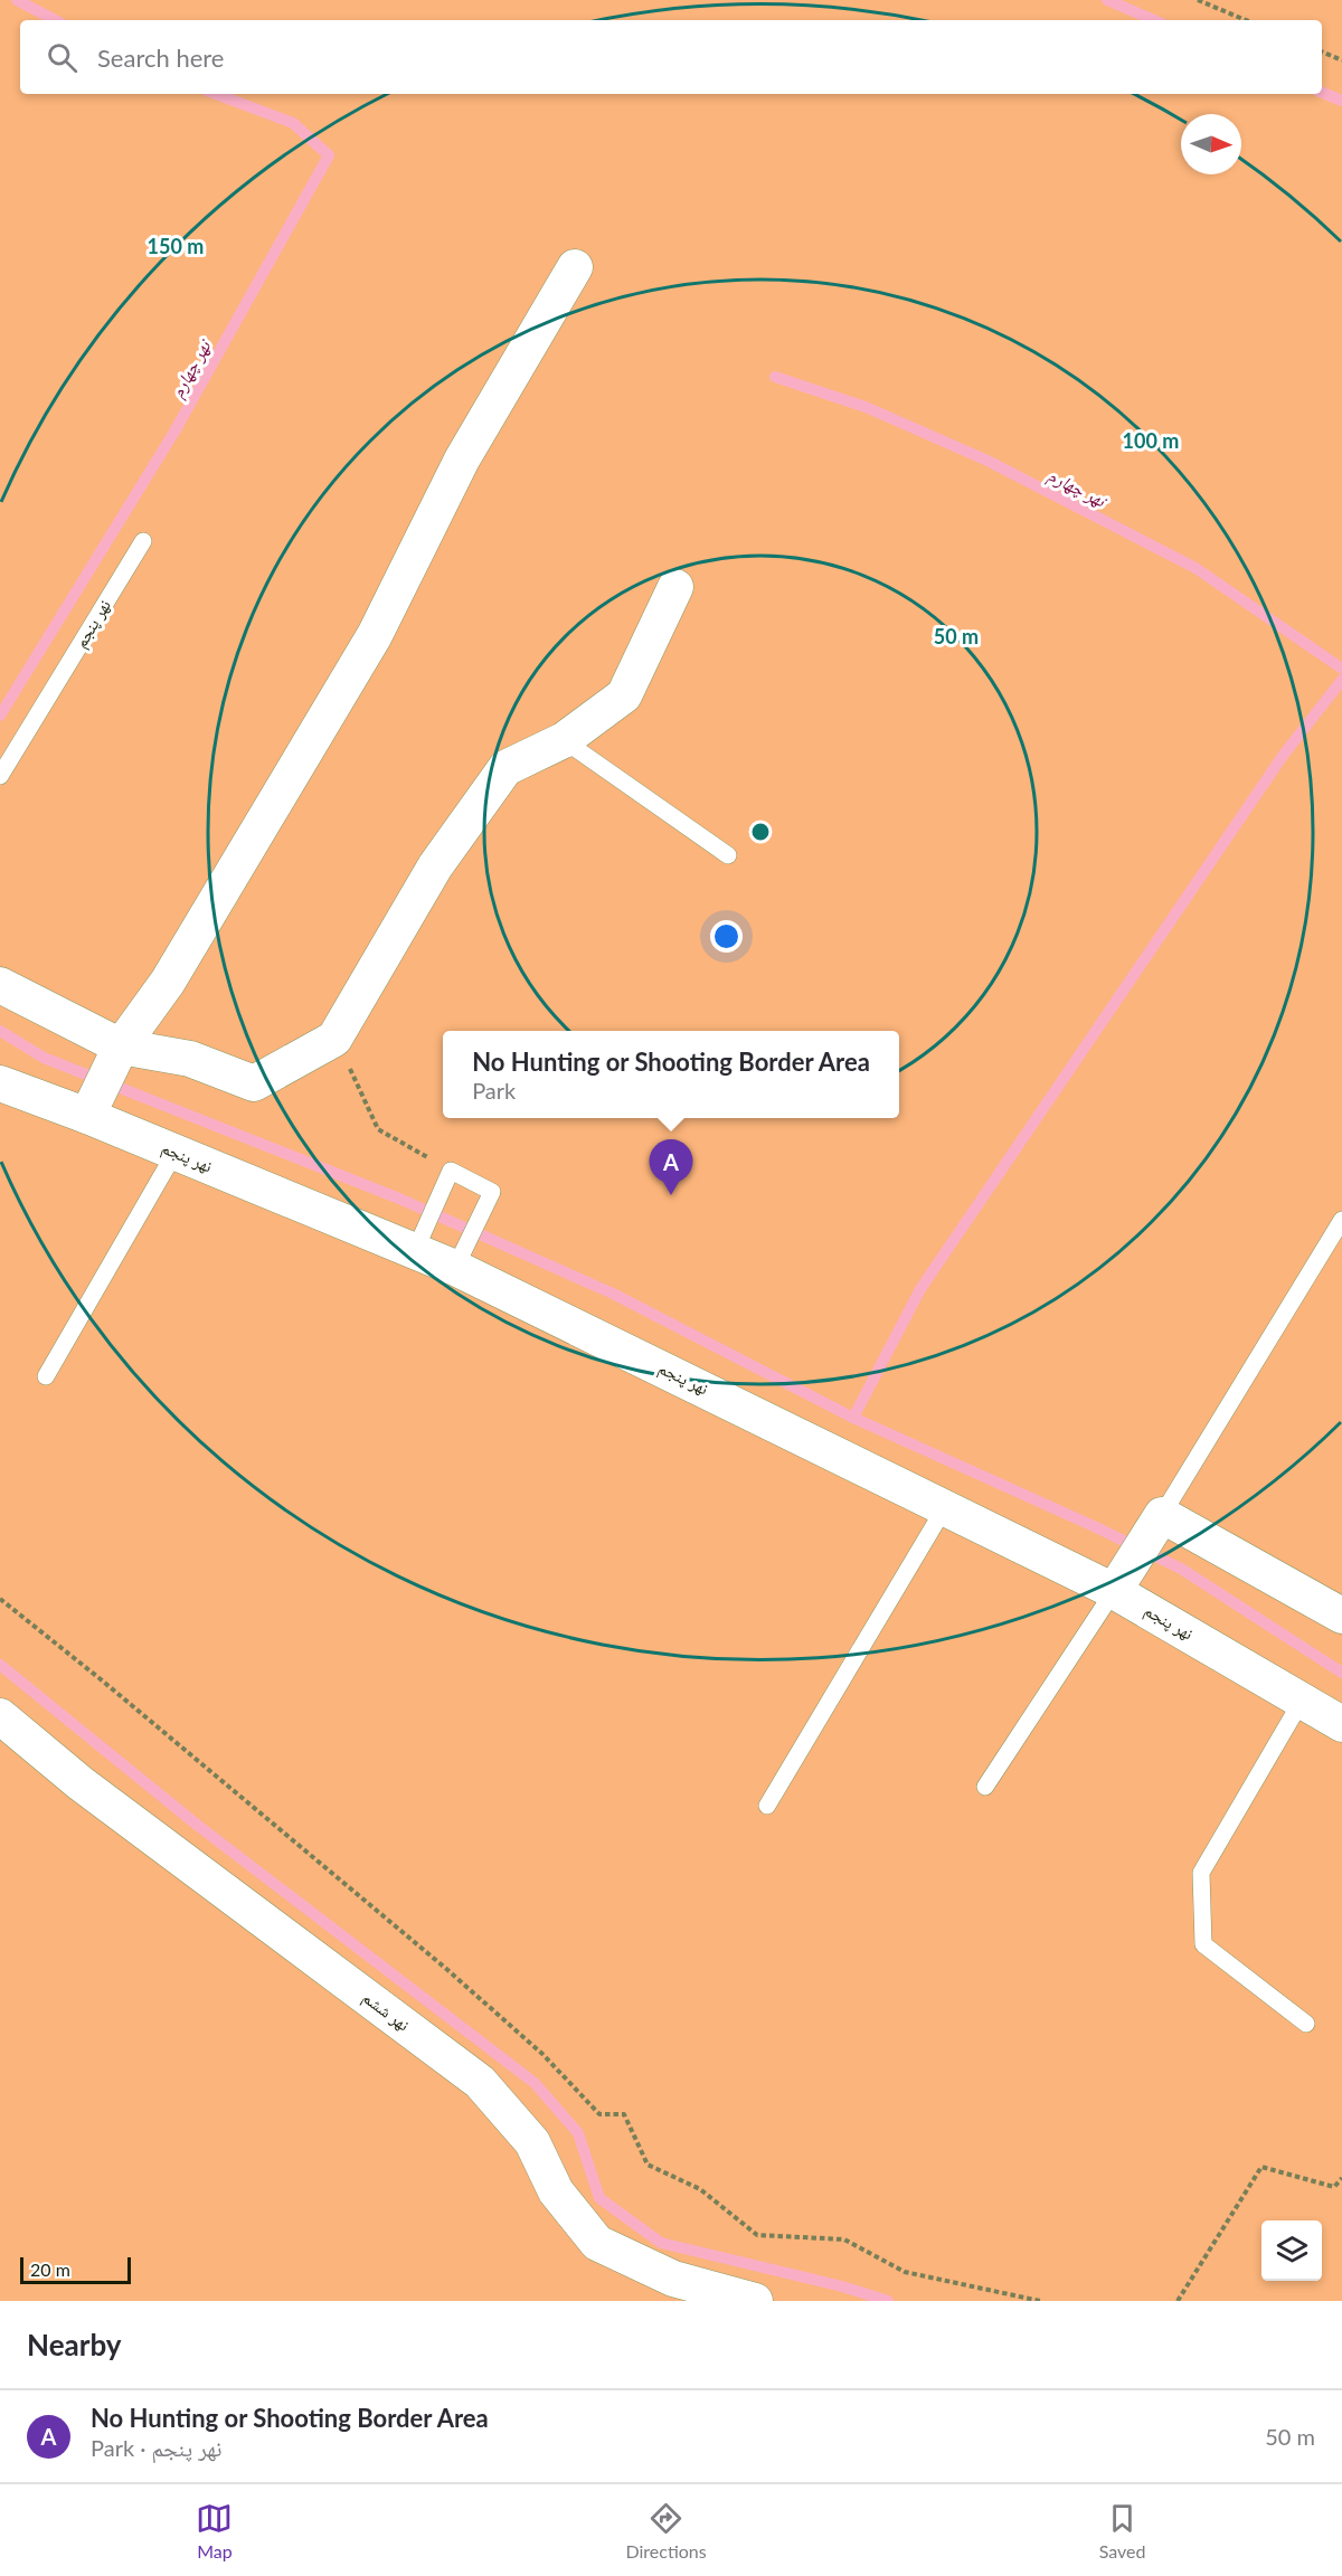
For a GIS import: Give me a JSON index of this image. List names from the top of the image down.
{
  "streets": {
    "street": ["نهر پنجم", "نهر ششم"]
  },
  "water": ["نهر چهارم"],
  "scale_bar": "20 m",
  "north": "right",
  "page": {
    "search": "Search here",
    "popup": ["No Hunting or Shooting Border Area", "Park"],
    "pins": "A",
    "scale": "20 m",
    "heading": "Nearby",
    "list": [
      {
        "mark": "A",
        "name": "No Hunting or Shooting Border Area",
        "note": "Park · نهر پنجم",
        "value": "50 m"
      }
    ],
    "nav": ["Map", "Directions", "Saved"]
  },
  "rings": ["150 m", "100 m", "50 m"]
}
